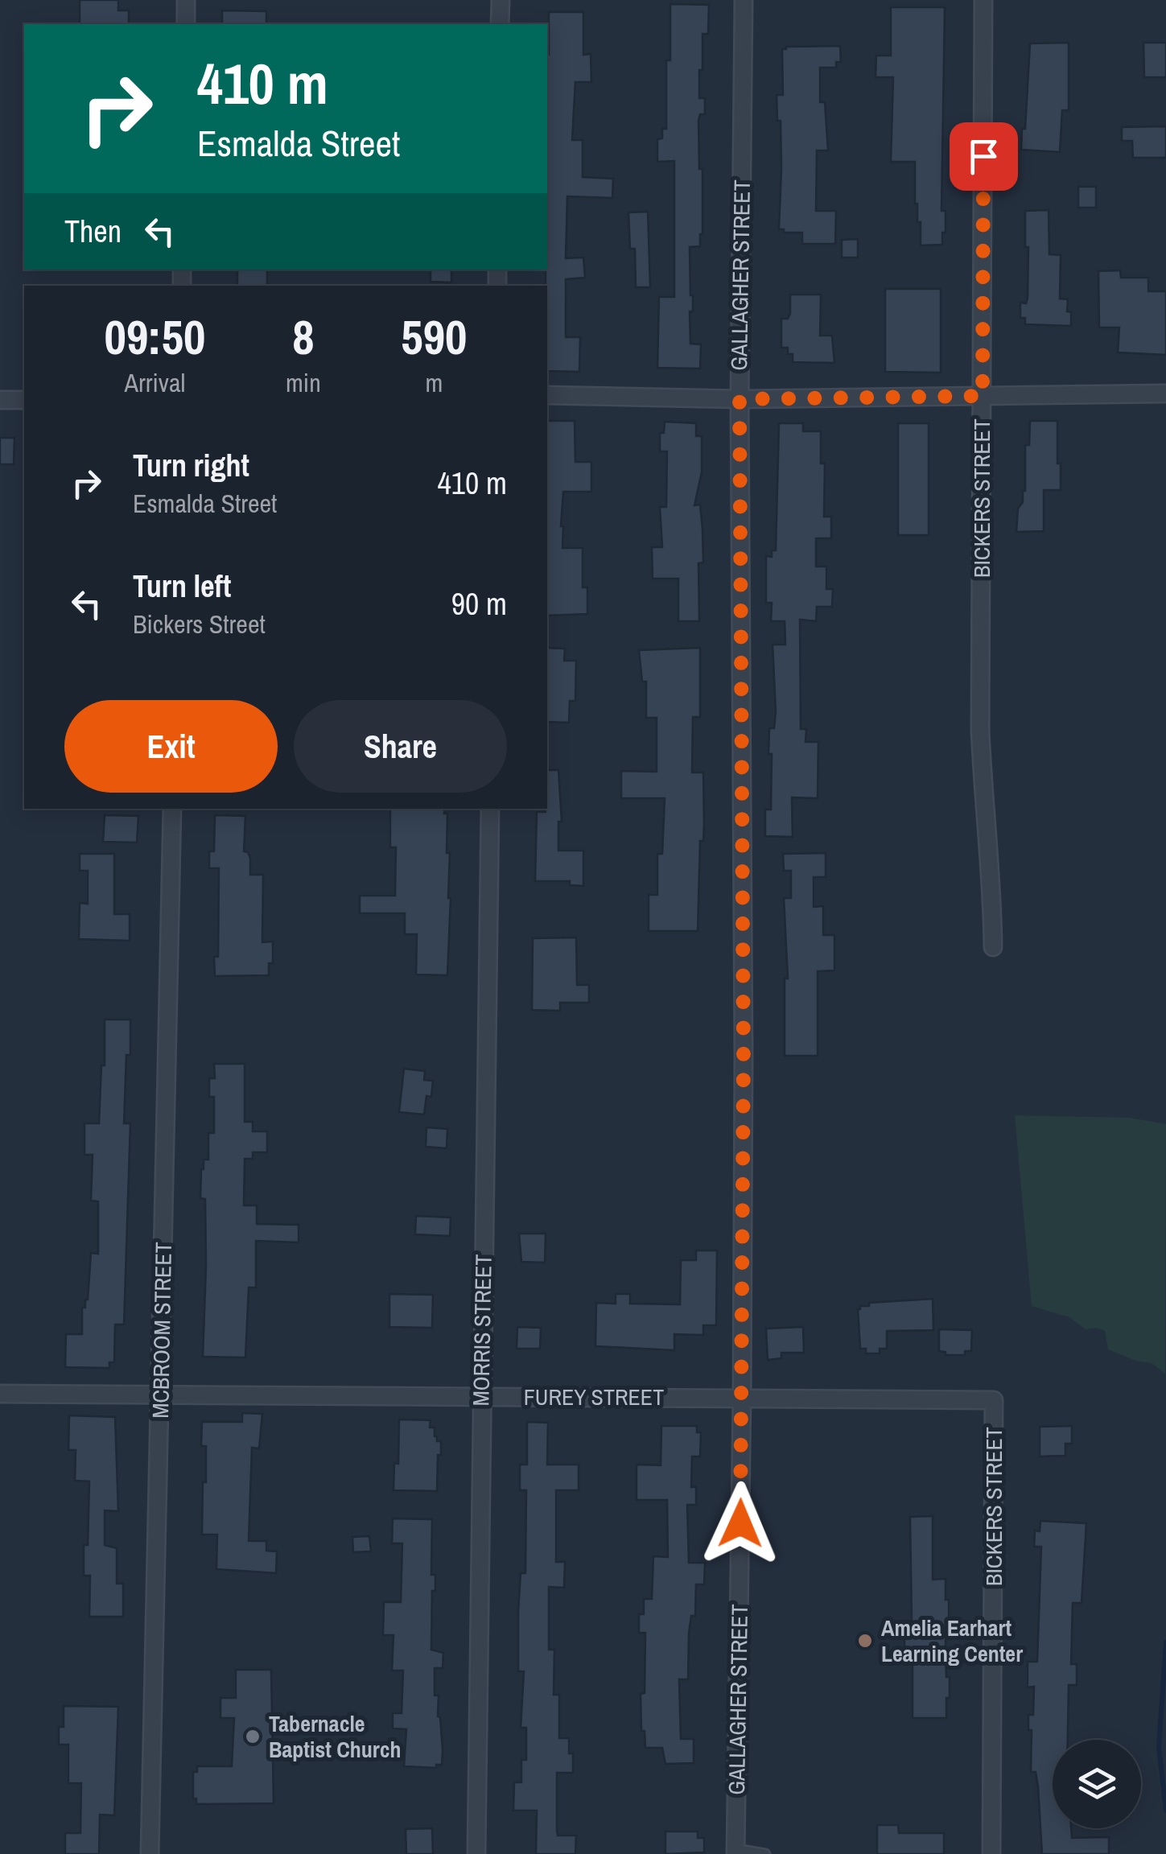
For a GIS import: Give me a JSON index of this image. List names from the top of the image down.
{
  "streets": {
    "street": [
      "GALLAGHER STREET",
      "BICKERS STREET",
      "MCBROOM STREET",
      "MORRIS STREET",
      "FUREY STREET"
    ]
  },
  "crossings": [
    ["GALLAGHER STREET", "FUREY STREET"],
    ["BICKERS STREET", "FUREY STREET"],
    ["MCBROOM STREET", "FUREY STREET"],
    ["MORRIS STREET", "FUREY STREET"]
  ],
  "places": ["Amelia Earhart Learning Center", "Tabernacle Baptist Church"],
  "page": {
    "turn": ["410 m", "Esmalda Street"],
    "then": "Then",
    "eta": [
      "09:50",
      "Arrival",
      "8",
      "min",
      "590",
      "m"
    ],
    "list": [
      {
        "name": "Turn right",
        "note": "Esmalda Street",
        "value": "410 m"
      },
      {
        "name": "Turn left",
        "note": "Bickers Street",
        "value": "90 m"
      }
    ],
    "buttons": ["Exit", "Share"]
  }
}
